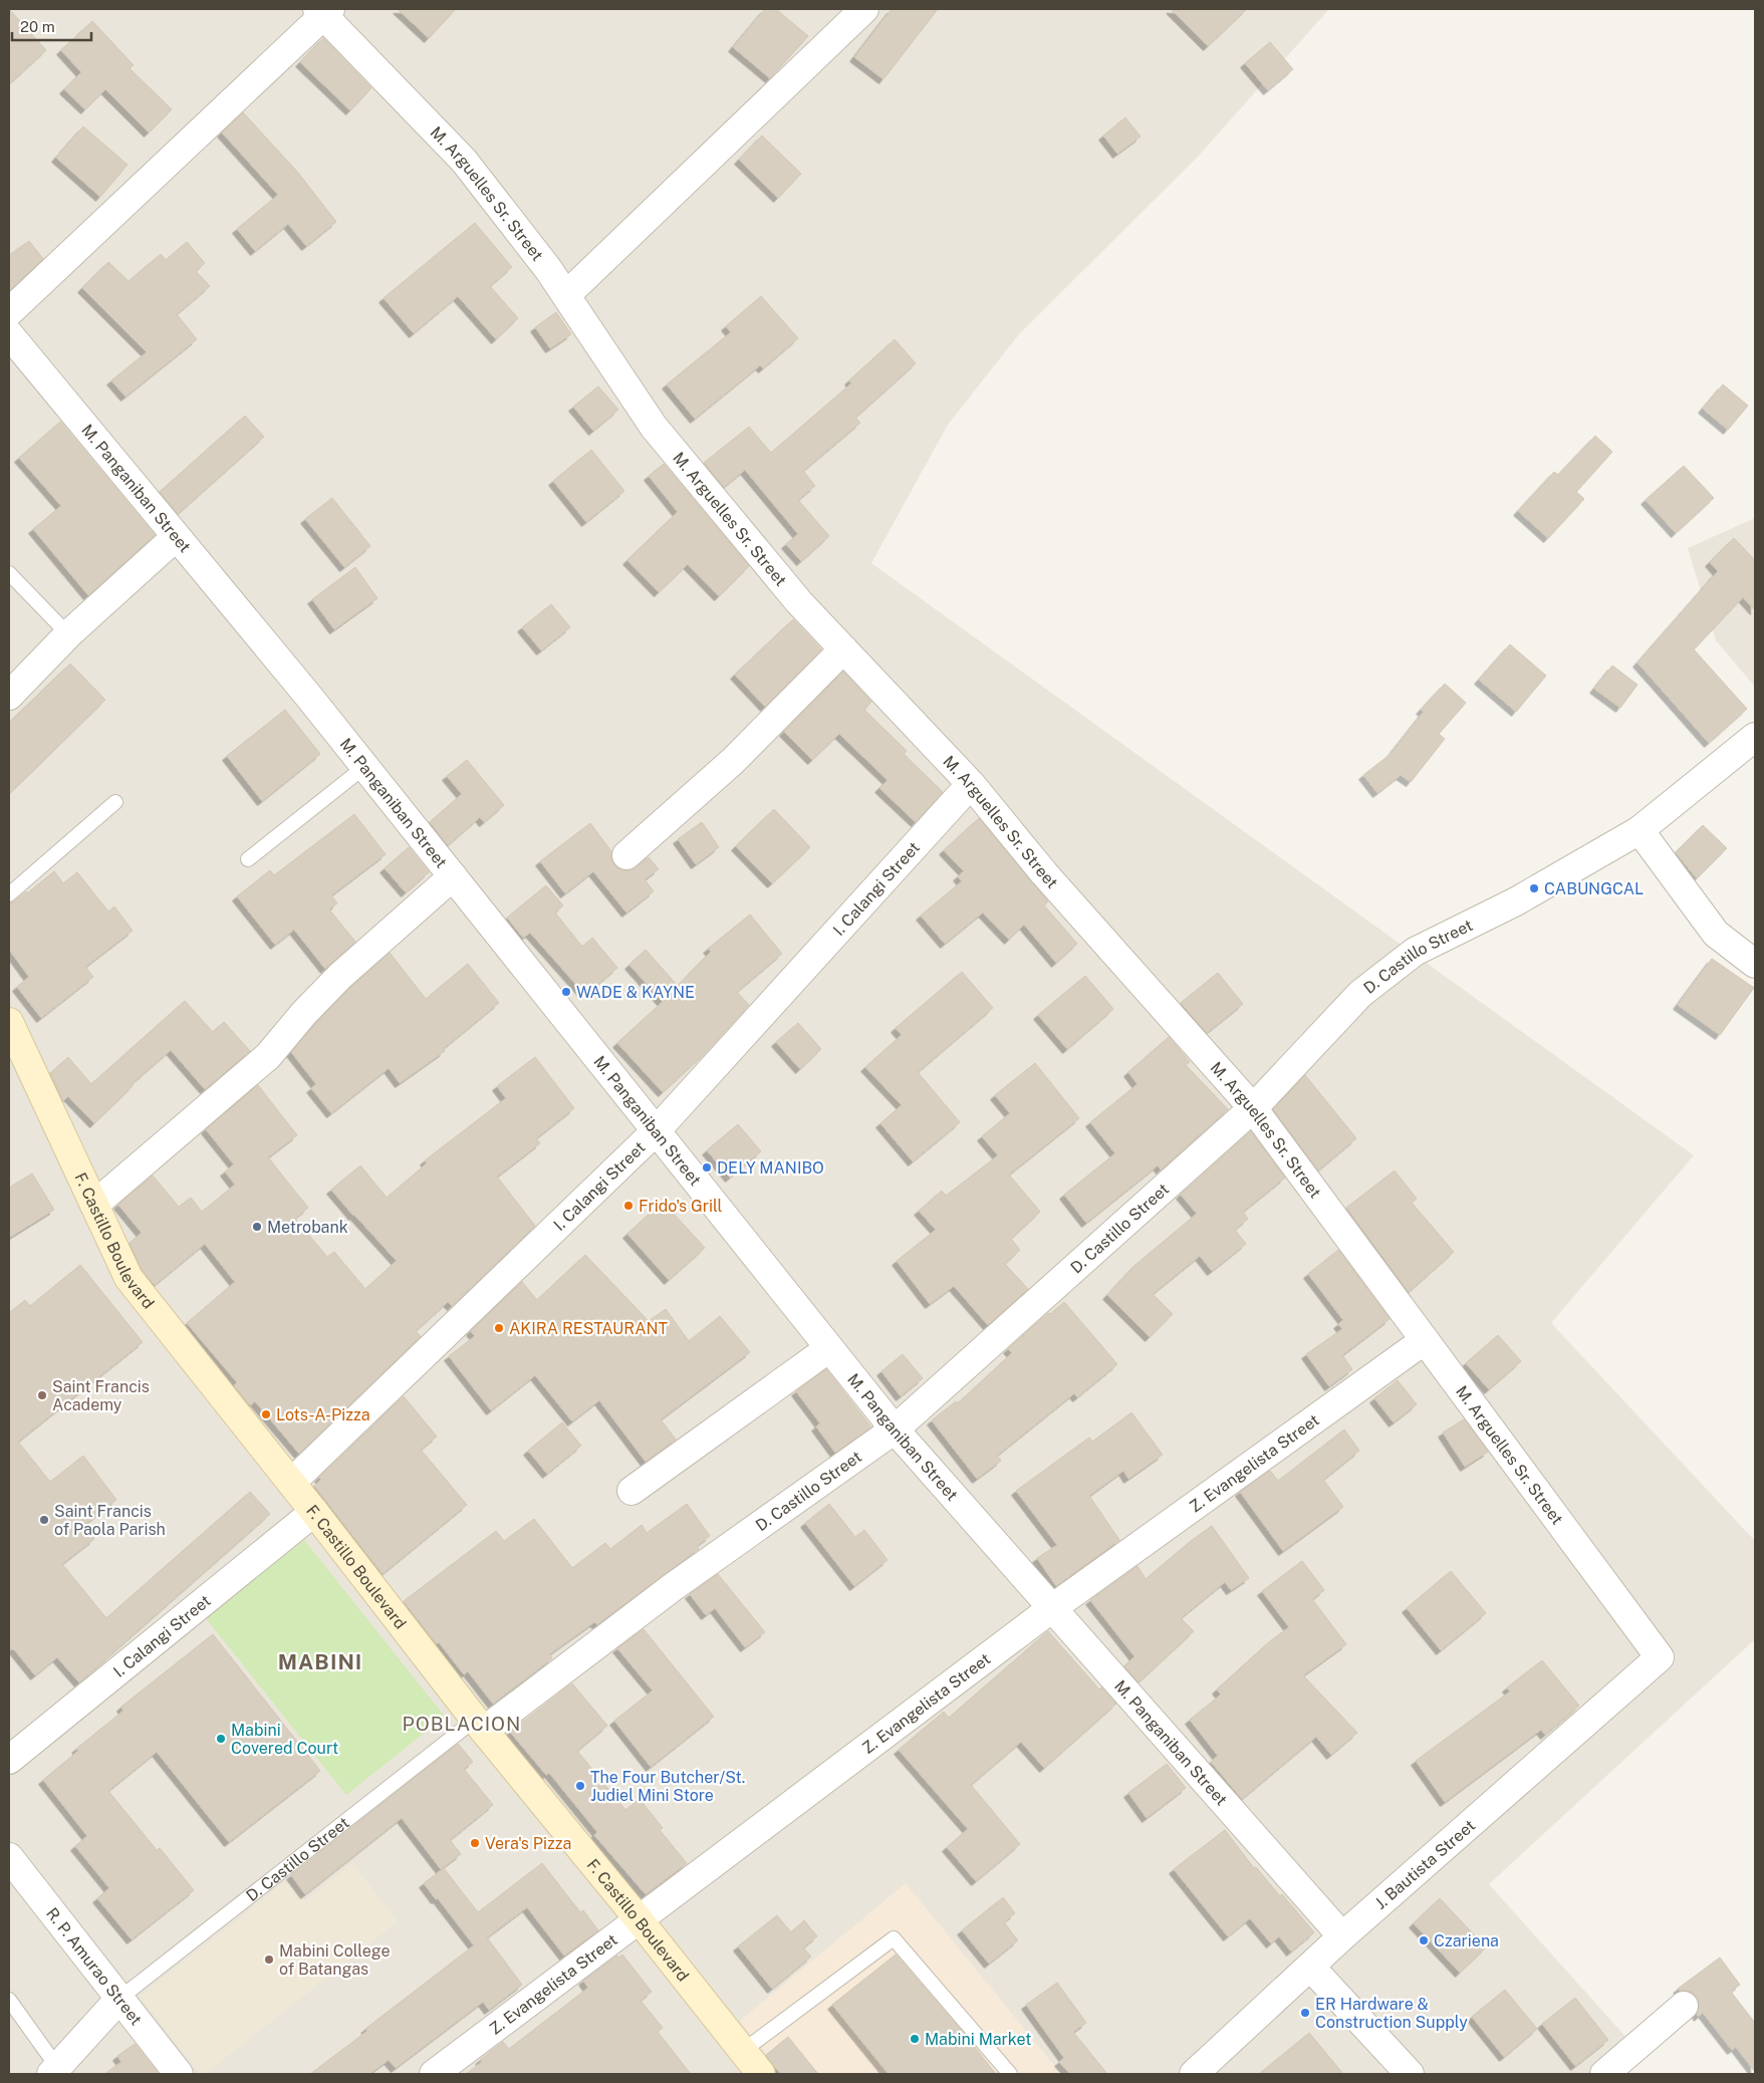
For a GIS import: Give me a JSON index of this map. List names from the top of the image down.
{
  "streets": {
    "main road": ["F. Castillo Boulevard"],
    "street": [
      "M. Arguelles Sr. Street",
      "M. Panganiban Street",
      "I. Calangi Street",
      "D. Castillo Street",
      "Z. Evangelista Street",
      "J. Bautista Street",
      "R. P. Amurao Street"
    ]
  },
  "crossings": [
    ["M. Arguelles Sr. Street", "I. Calangi Street"],
    ["M. Arguelles Sr. Street", "D. Castillo Street"],
    ["M. Arguelles Sr. Street", "Z. Evangelista Street"],
    ["M. Arguelles Sr. Street", "J. Bautista Street"],
    ["M. Panganiban Street", "I. Calangi Street"],
    ["M. Panganiban Street", "D. Castillo Street"],
    ["M. Panganiban Street", "Z. Evangelista Street"],
    ["M. Panganiban Street", "J. Bautista Street"],
    ["I. Calangi Street", "F. Castillo Boulevard"],
    ["D. Castillo Street", "F. Castillo Boulevard"],
    ["D. Castillo Street", "R. P. Amurao Street"],
    ["F. Castillo Boulevard", "Z. Evangelista Street"]
  ],
  "districts": ["MABINI", "POBLACION"],
  "places": [
    "CABUNGCAL",
    "WADE & KAYNE",
    "DELY MANIBO",
    "Frido's Grill",
    "Metrobank",
    "AKIRA RESTAURANT",
    "Saint Francis Academy",
    "Lots-A-Pizza",
    "Saint Francis of Paola Parish",
    "Mabini Covered Court",
    "The Four Butcher/St. Judiel Mini Store",
    "Vera's Pizza",
    "Czariena",
    "Mabini College of Batangas",
    "ER Hardware & Construction Supply",
    "Mabini Market"
  ],
  "scale_bar": "20 m"
}
